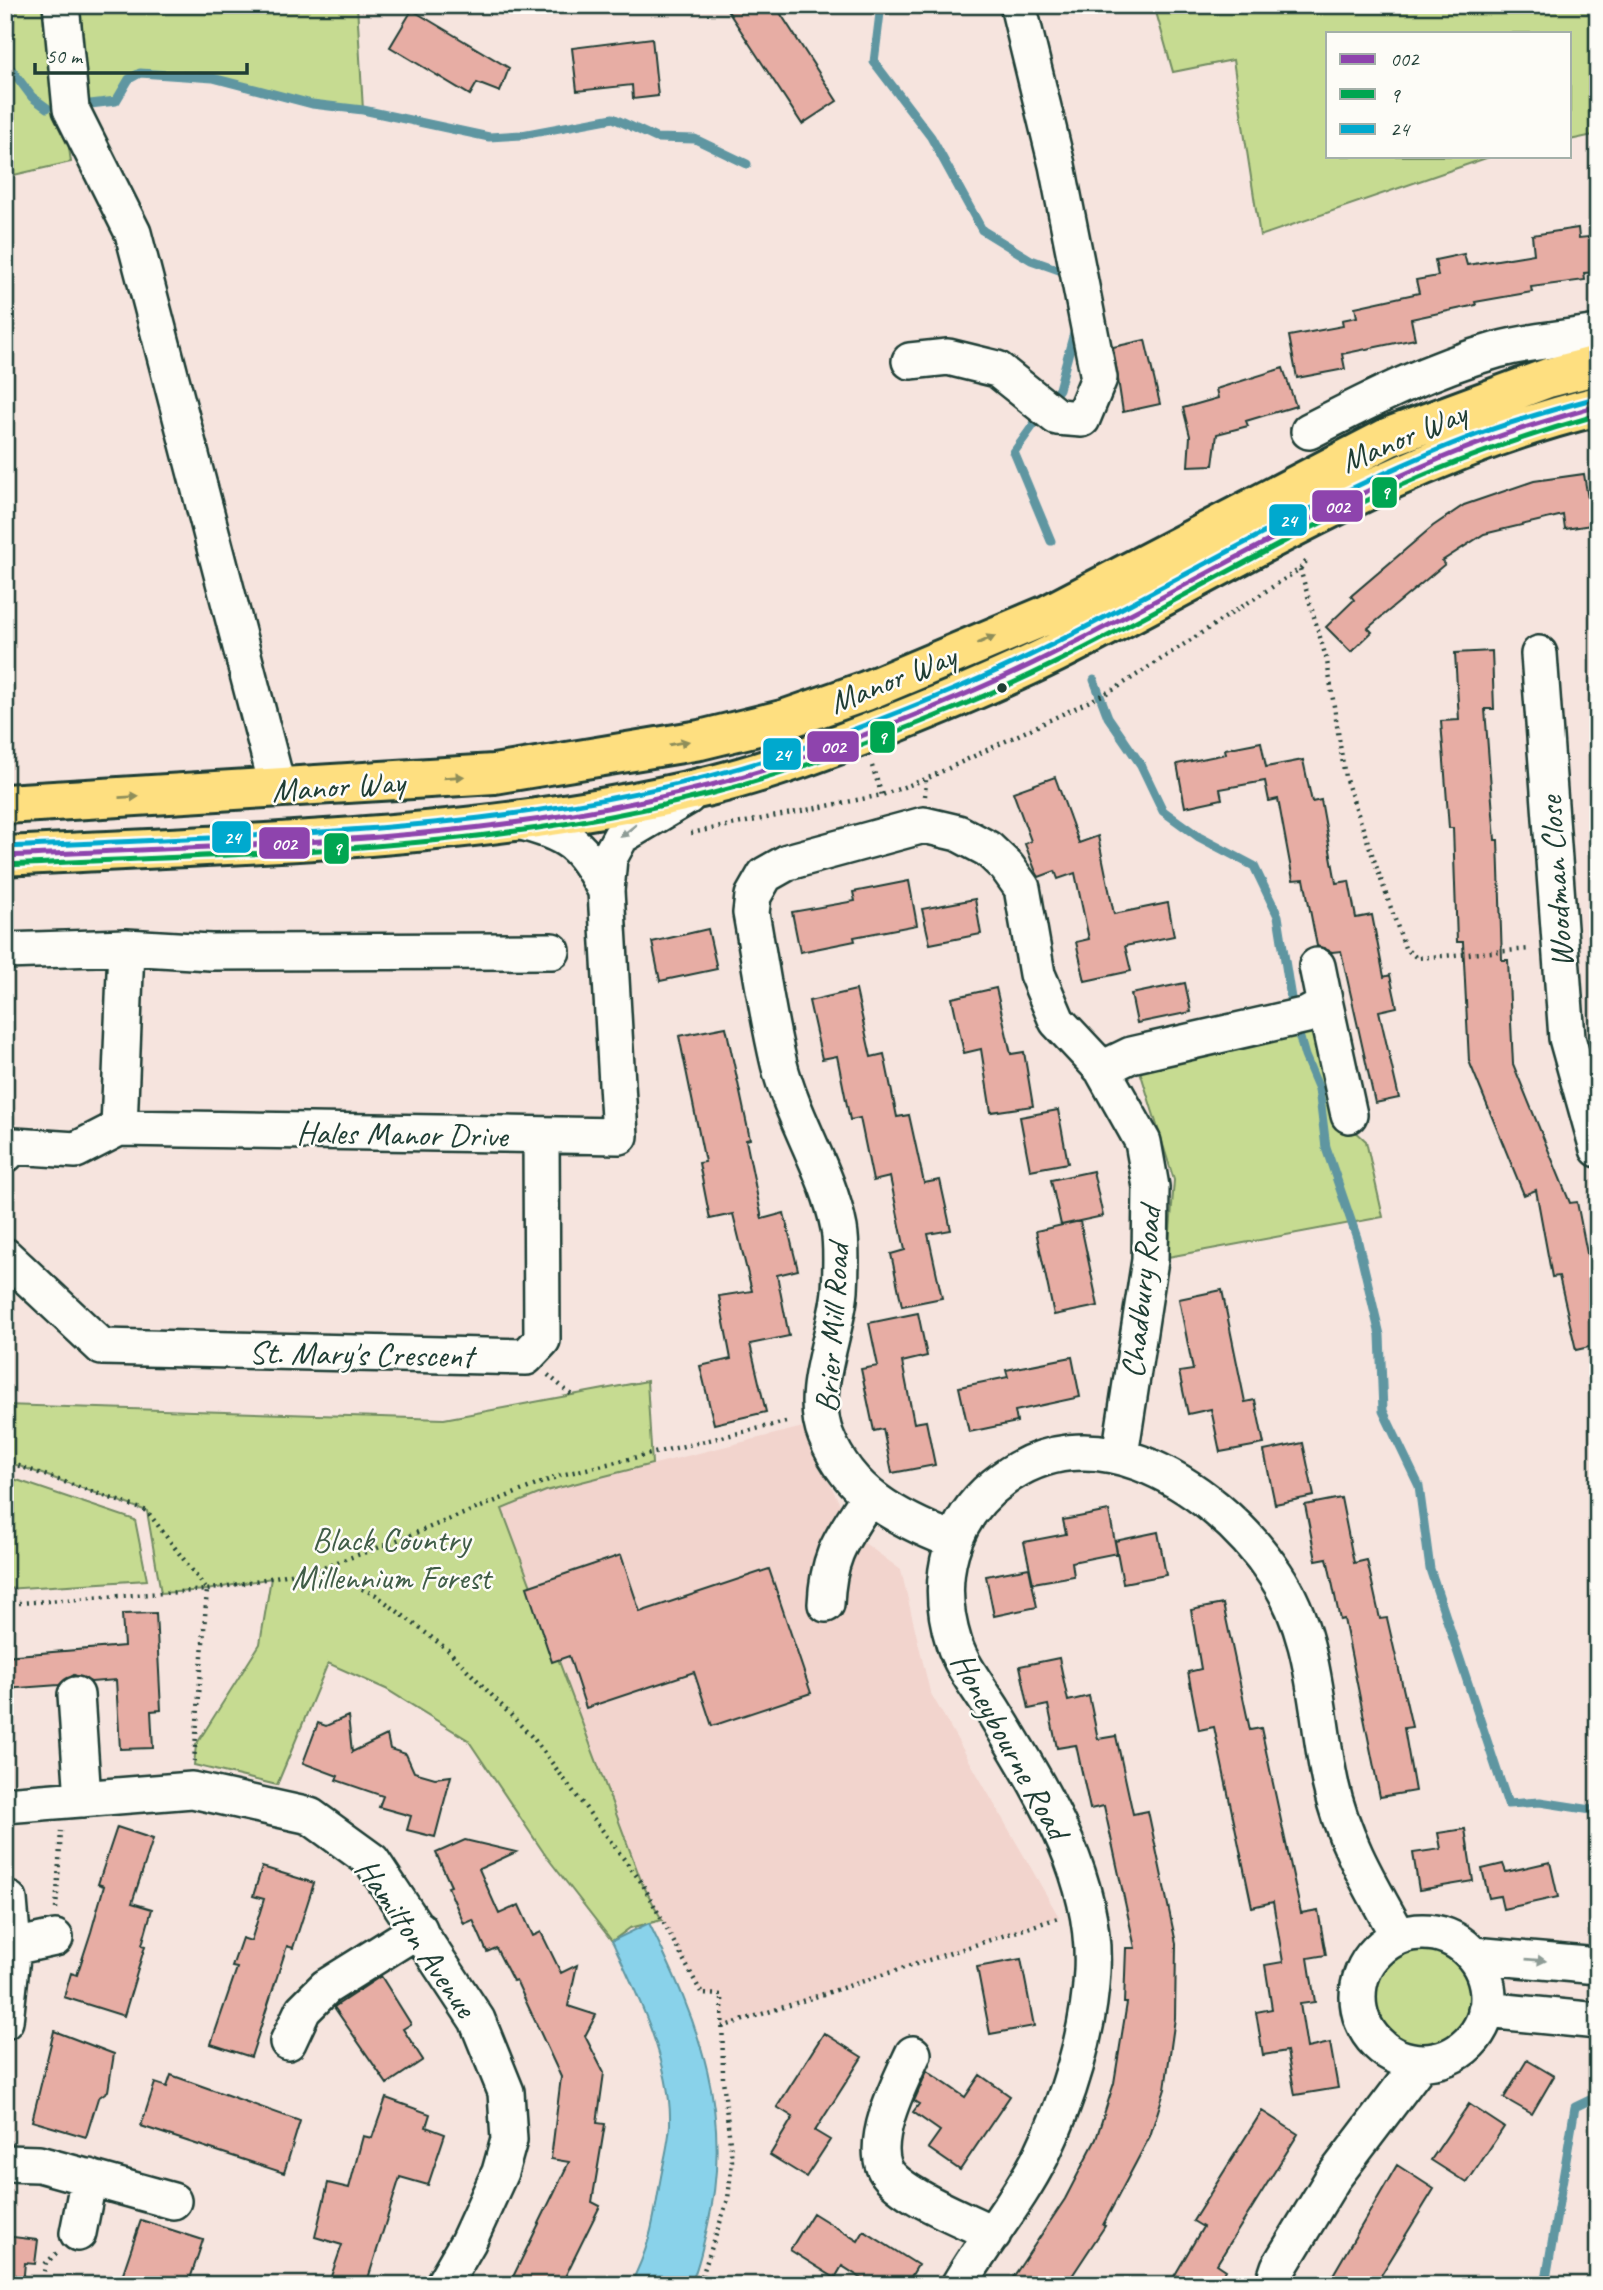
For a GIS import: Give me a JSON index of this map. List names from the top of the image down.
{
  "streets": {
    "highway": ["Manor Way"],
    "street": [
      "Woodman Close",
      "Hales Manor Drive",
      "Chadbury Road",
      "Brier Mill Road",
      "St. Mary's Crescent",
      "Honeybourne Road",
      "Hamilton Avenue"
    ]
  },
  "crossings": [
    ["Manor Way", "Hales Manor Drive"],
    ["Hales Manor Drive", "St. Mary's Crescent"],
    ["Chadbury Road", "Brier Mill Road"],
    ["Chadbury Road", "Honeybourne Road"],
    ["Brier Mill Road", "Honeybourne Road"]
  ],
  "parks": ["Black Country Millennium Forest"],
  "lines": ["transit line 24", "transit line 002", "transit line 9"],
  "legend": ["002", "9", "24"],
  "scale_bar": "50 m"
}
